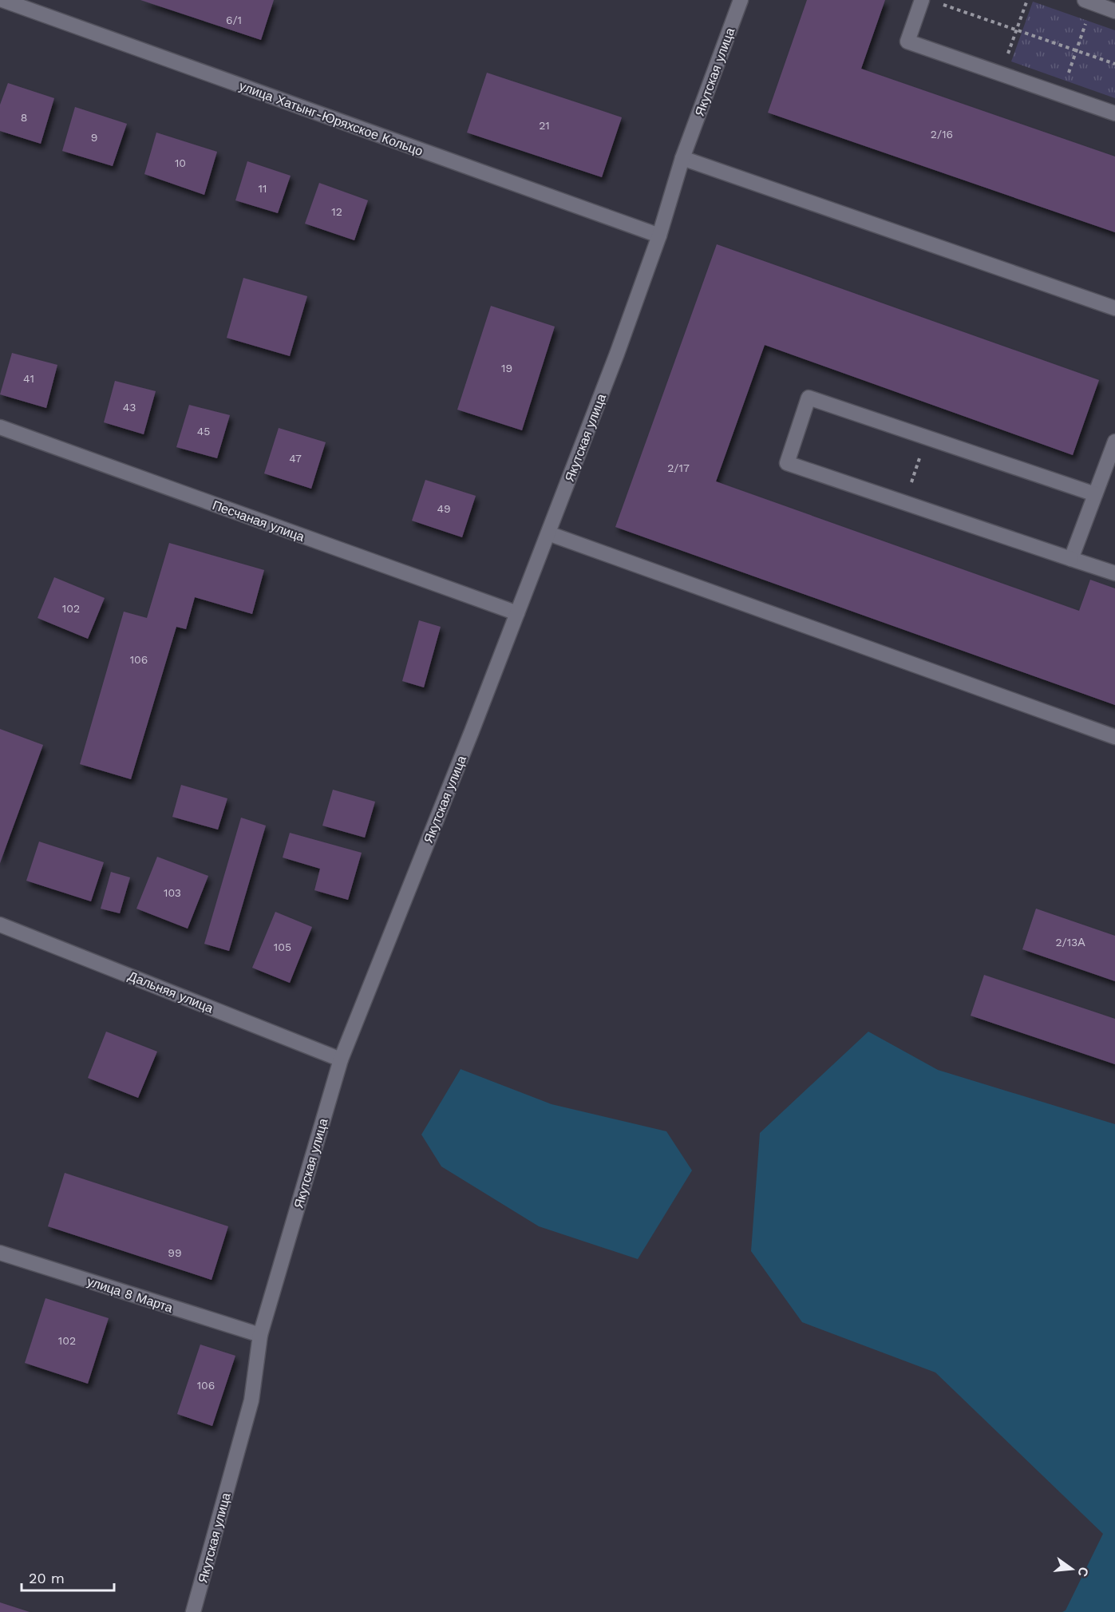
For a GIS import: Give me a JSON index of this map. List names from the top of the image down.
{
  "streets": {
    "street": [
      "Якутская улица",
      "улица Хатынг-Юряхское Кольцо",
      "Песчаная улица",
      "Дальняя улица",
      "улица 8 Марта"
    ]
  },
  "crossings": [
    ["Якутская улица", "улица Хатынг-Юряхское Кольцо"],
    ["Якутская улица", "Песчаная улица"],
    ["Якутская улица", "Дальняя улица"],
    ["Якутская улица", "улица 8 Марта"]
  ],
  "house_numbers": [
    "6/1",
    "8",
    "21",
    "2/16",
    "9",
    "10",
    "11",
    "12",
    "19",
    "41",
    "43",
    "45",
    "47",
    "2/17",
    "49",
    "102",
    "106",
    "103",
    "2/13А",
    "105",
    "99",
    "102",
    "106"
  ],
  "scale_bar": "20 m",
  "north": "right"
}
